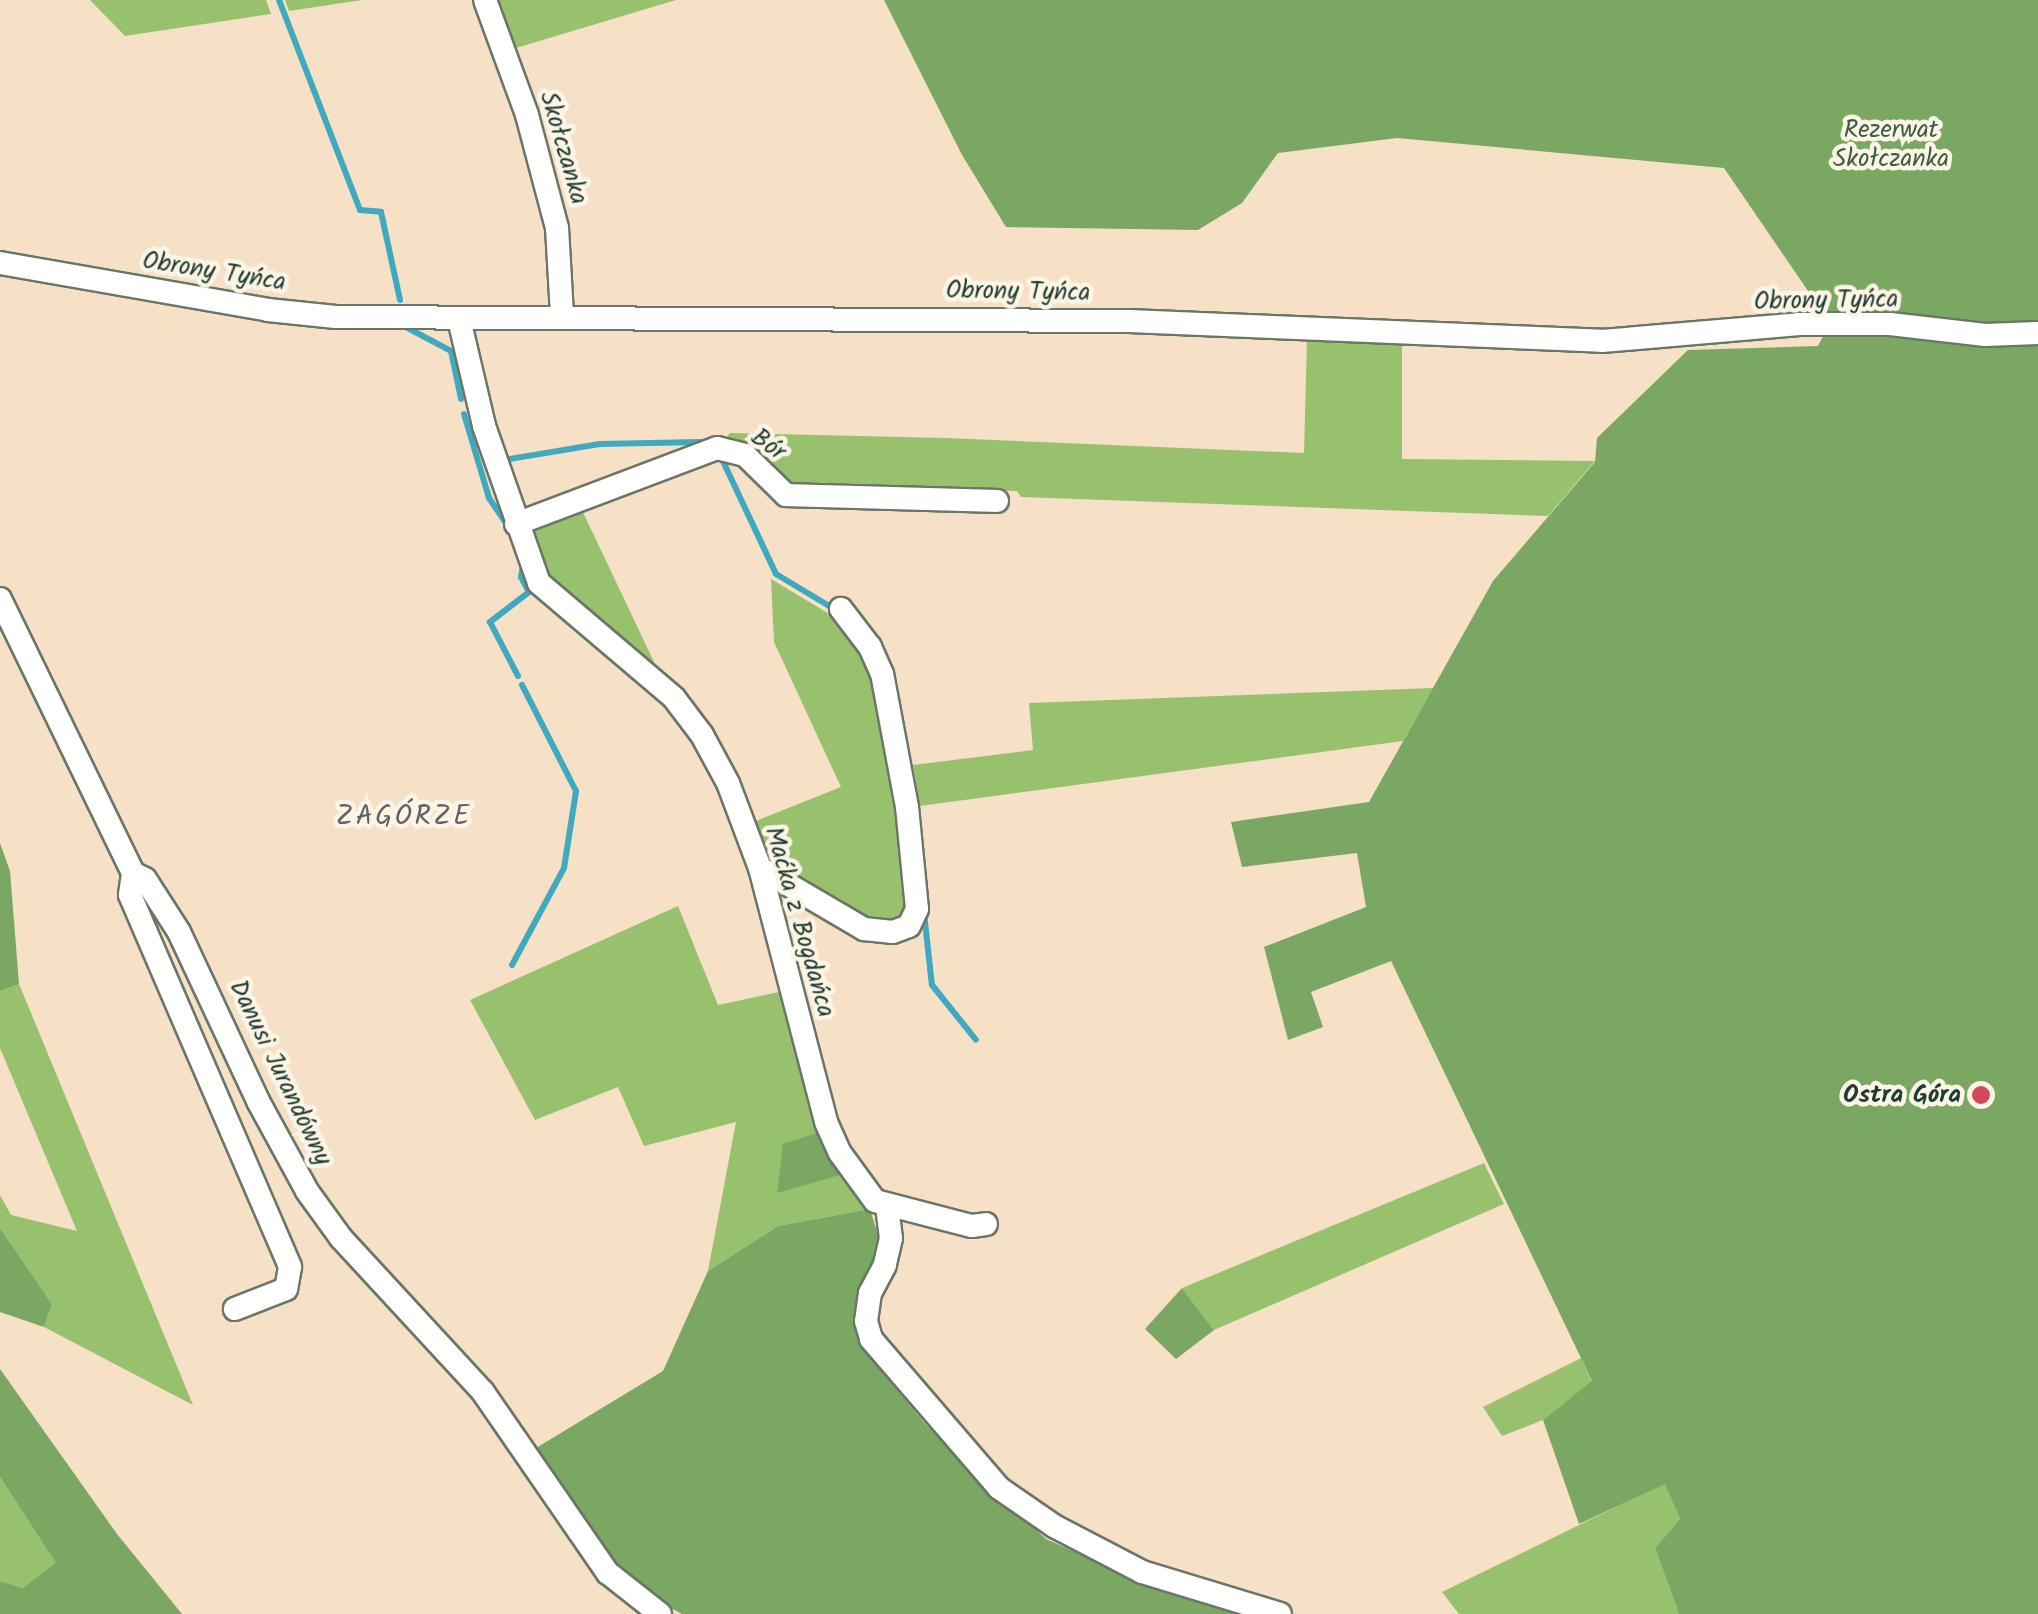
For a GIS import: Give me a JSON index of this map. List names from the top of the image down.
{
  "streets": {
    "street": [
      "Skołczanka",
      "Obrony Tyńca",
      "Bór",
      "Maćka z Bogdańca",
      "Danusi Jurandówny"
    ]
  },
  "crossings": [
    ["Skołczanka", "Obrony Tyńca"],
    ["Obrony Tyńca", "Maćka z Bogdańca"],
    ["Bór", "Maćka z Bogdańca"]
  ],
  "districts": ["ZAGÓRZE"],
  "parks": ["Rezerwat Skołczanka"],
  "places": ["Ostra Góra"]
}
